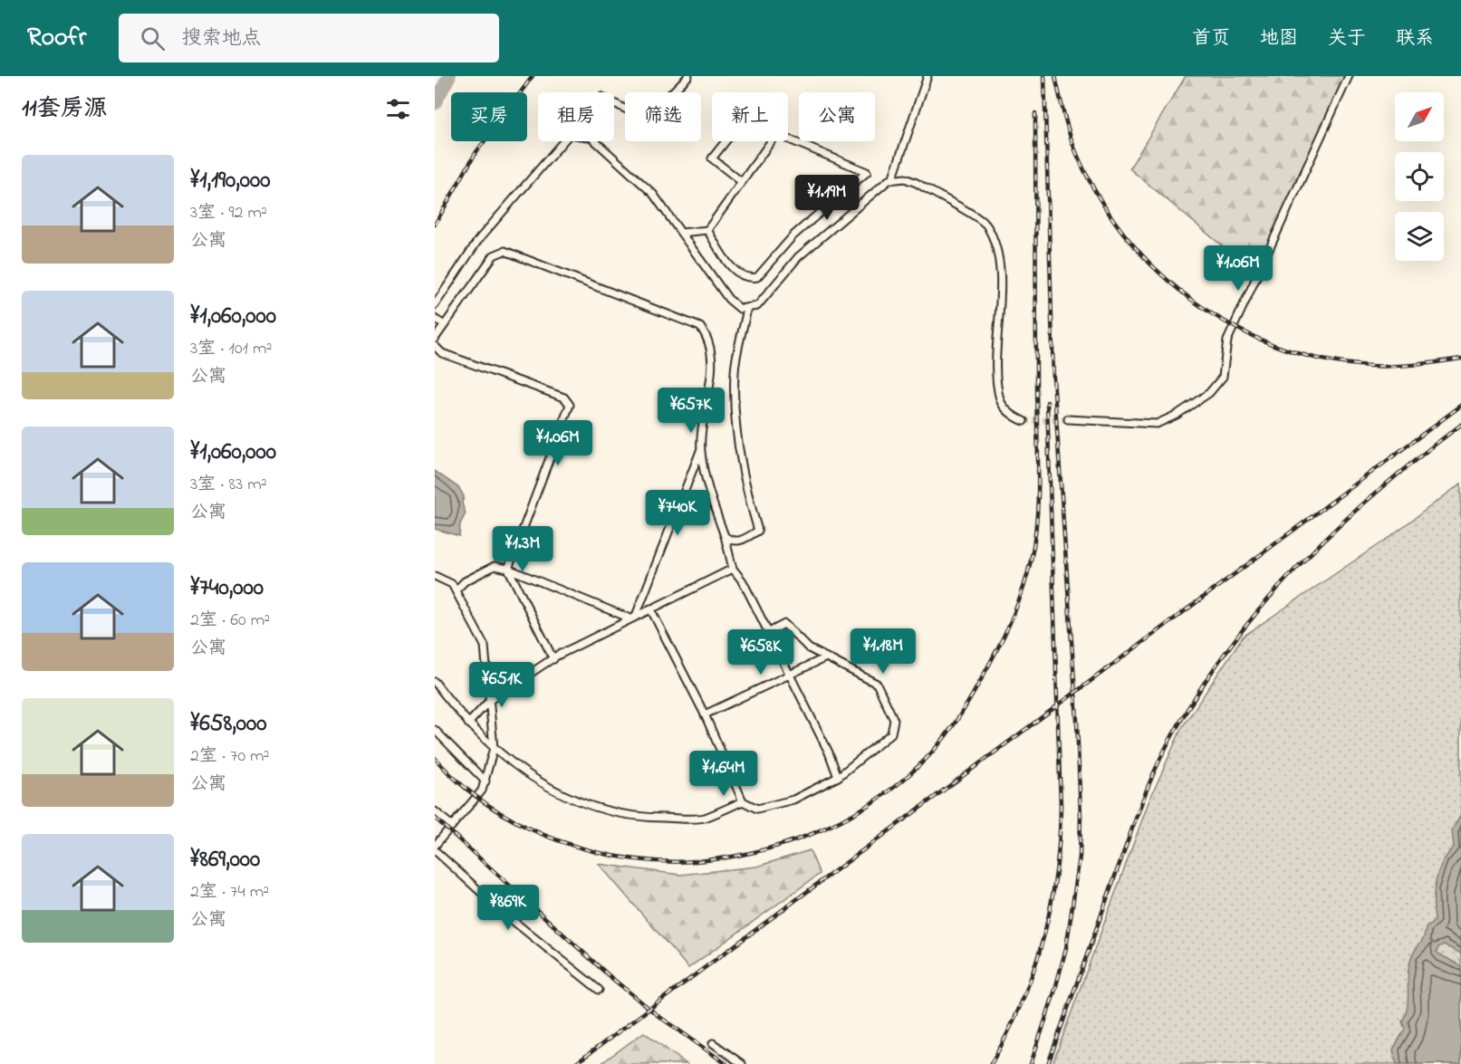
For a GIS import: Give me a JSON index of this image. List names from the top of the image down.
{
  "north": "top right",
  "page": {
    "header": "Roofr",
    "search": "搜索地点",
    "nav": [
      "首页",
      "地图",
      "关于",
      "联系"
    ],
    "heading": "11套房源",
    "chip": [
      "买房",
      "租房",
      "筛选",
      "新上",
      "公寓"
    ],
    "list": [
      {
        "name": "¥1,190,000",
        "note": "3室 · 92 m² · 公寓"
      },
      {
        "name": "¥1,060,000",
        "note": "3室 · 101 m² · 公寓"
      },
      {
        "name": "¥1,060,000",
        "note": "3室 · 83 m² · 公寓"
      },
      {
        "name": "¥740,000",
        "note": "2室 · 60 m² · 公寓"
      },
      {
        "name": "¥658,000",
        "note": "2室 · 70 m² · 公寓"
      },
      {
        "name": "¥869,000",
        "note": "2室 · 74 m² · 公寓"
      }
    ],
    "price": [
      "¥1.19M",
      "¥1.06M",
      "¥657K",
      "¥1.06M",
      "¥740K",
      "¥1.3M",
      "¥1.18M",
      "¥658K",
      "¥651K",
      "¥1.64M",
      "¥869K"
    ]
  }
}
